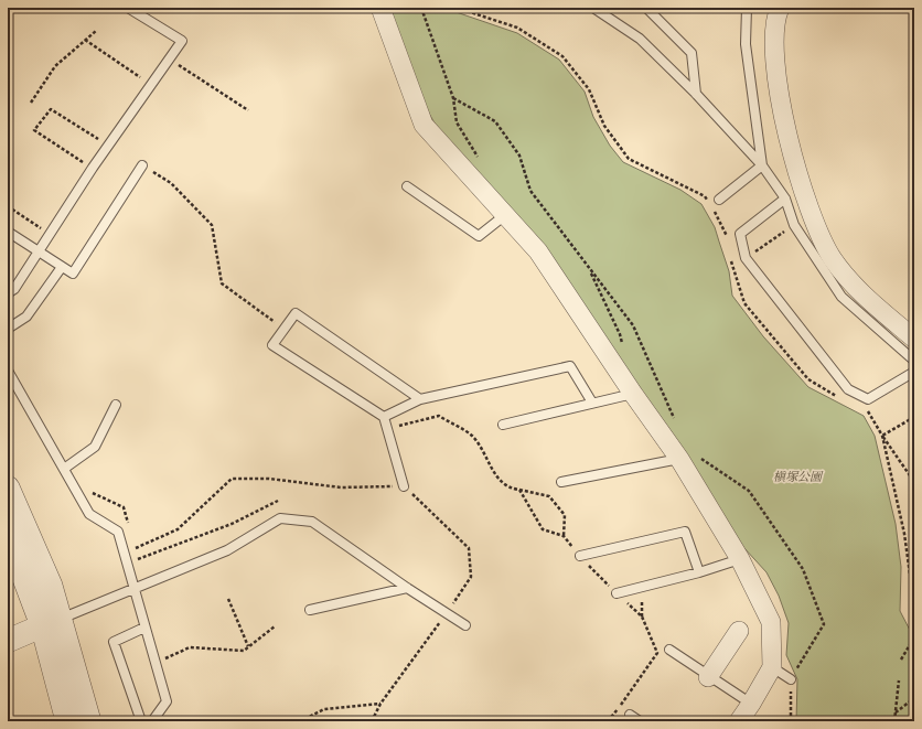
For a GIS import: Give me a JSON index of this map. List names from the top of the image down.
{
  "parks": ["槇塚公園"]
}
